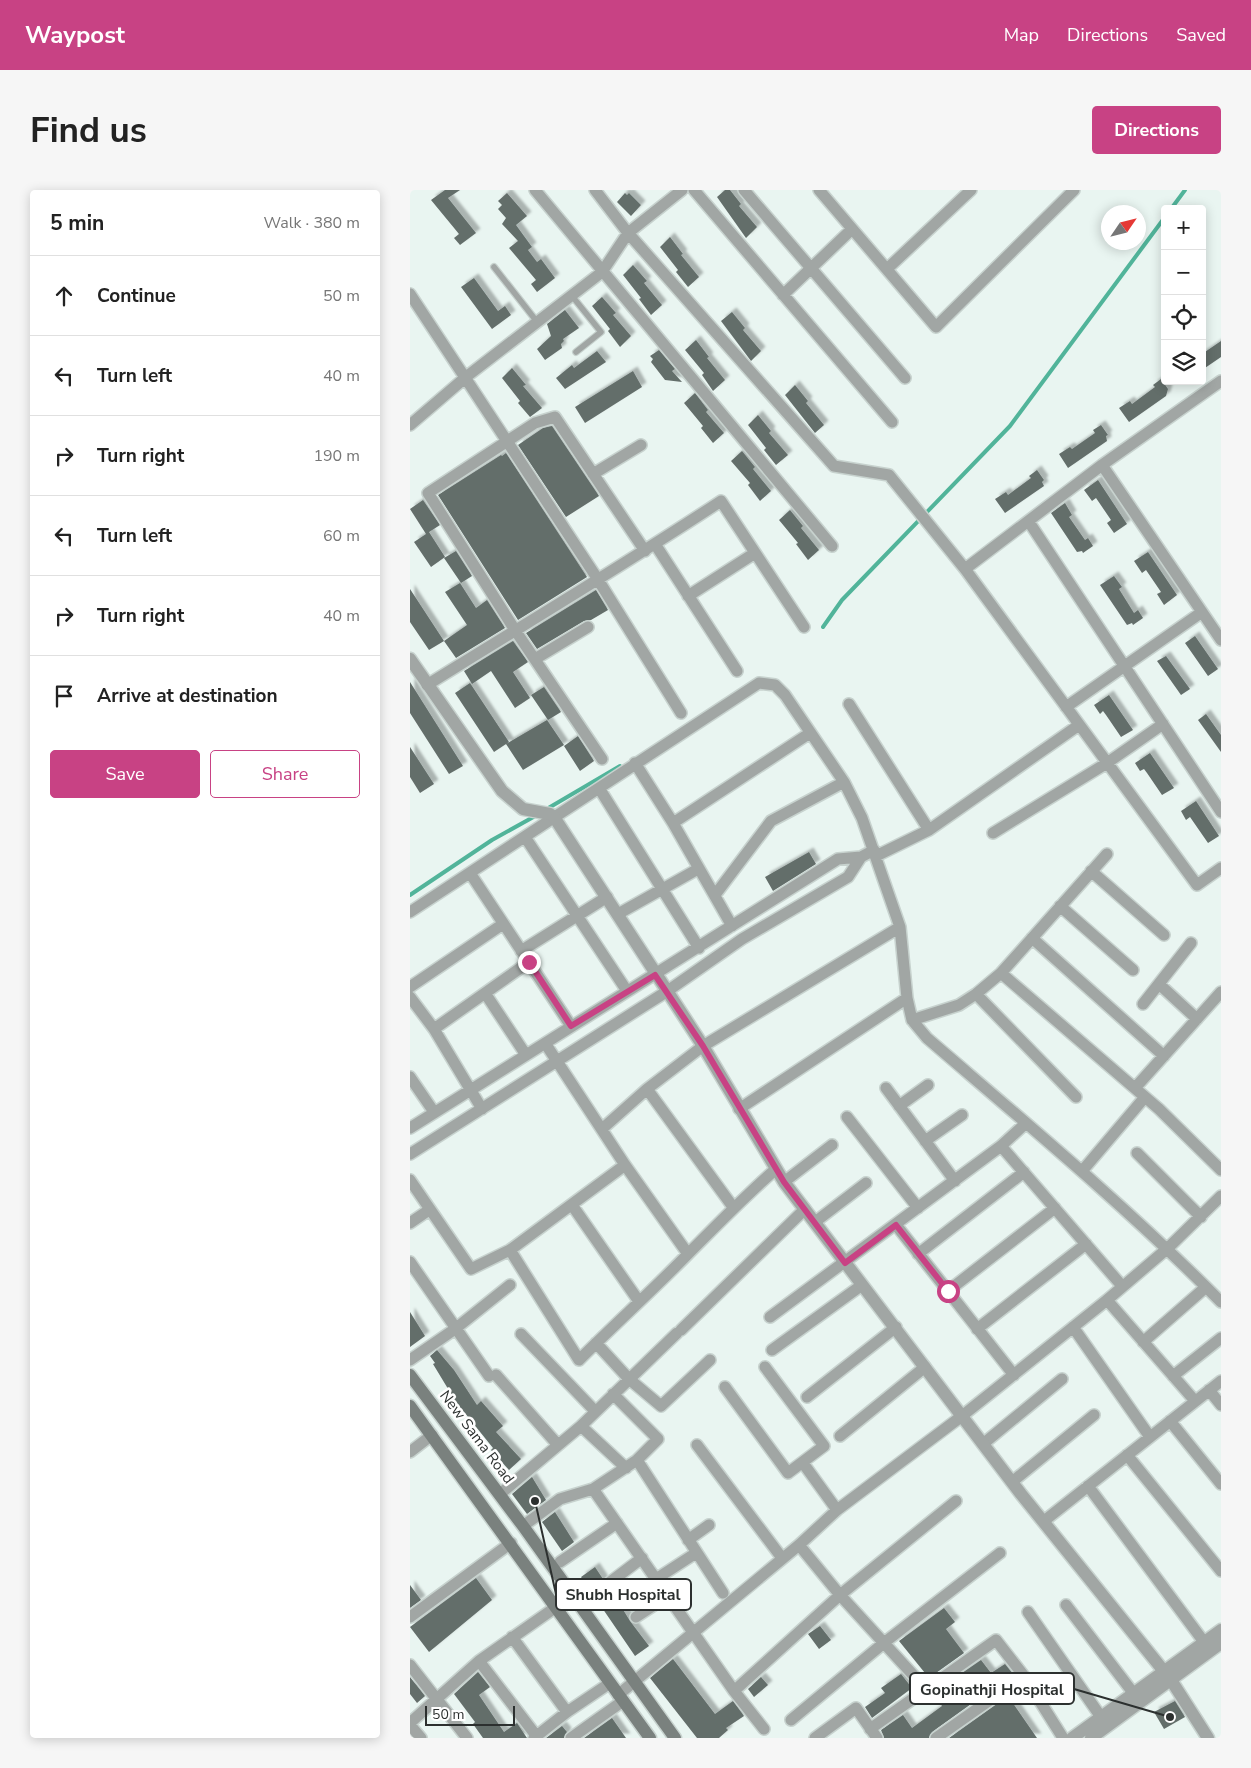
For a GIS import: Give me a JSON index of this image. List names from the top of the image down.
{
  "streets": {
    "main road": ["New Sama Road"]
  },
  "places": ["Shubh Hospital", "Gopinathji Hospital"],
  "scale_bar": "50 m",
  "north": "top right",
  "page": {
    "header": "Waypost",
    "nav": ["Map", "Directions", "Saved"],
    "buttons": [
      "Directions",
      ["Save", "Share"]
    ],
    "title": "Find us",
    "heading": ["5 min", "Walk · 380 m"],
    "map_buttons": ["+", "−"],
    "list": [
      ["Continue", "50 m"],
      ["Turn left", "40 m"],
      ["Turn right", "190 m"],
      ["Turn left", "60 m"],
      ["Turn right", "40 m"],
      "Arrive at destination"
    ],
    "scale": "50 m"
  }
}
